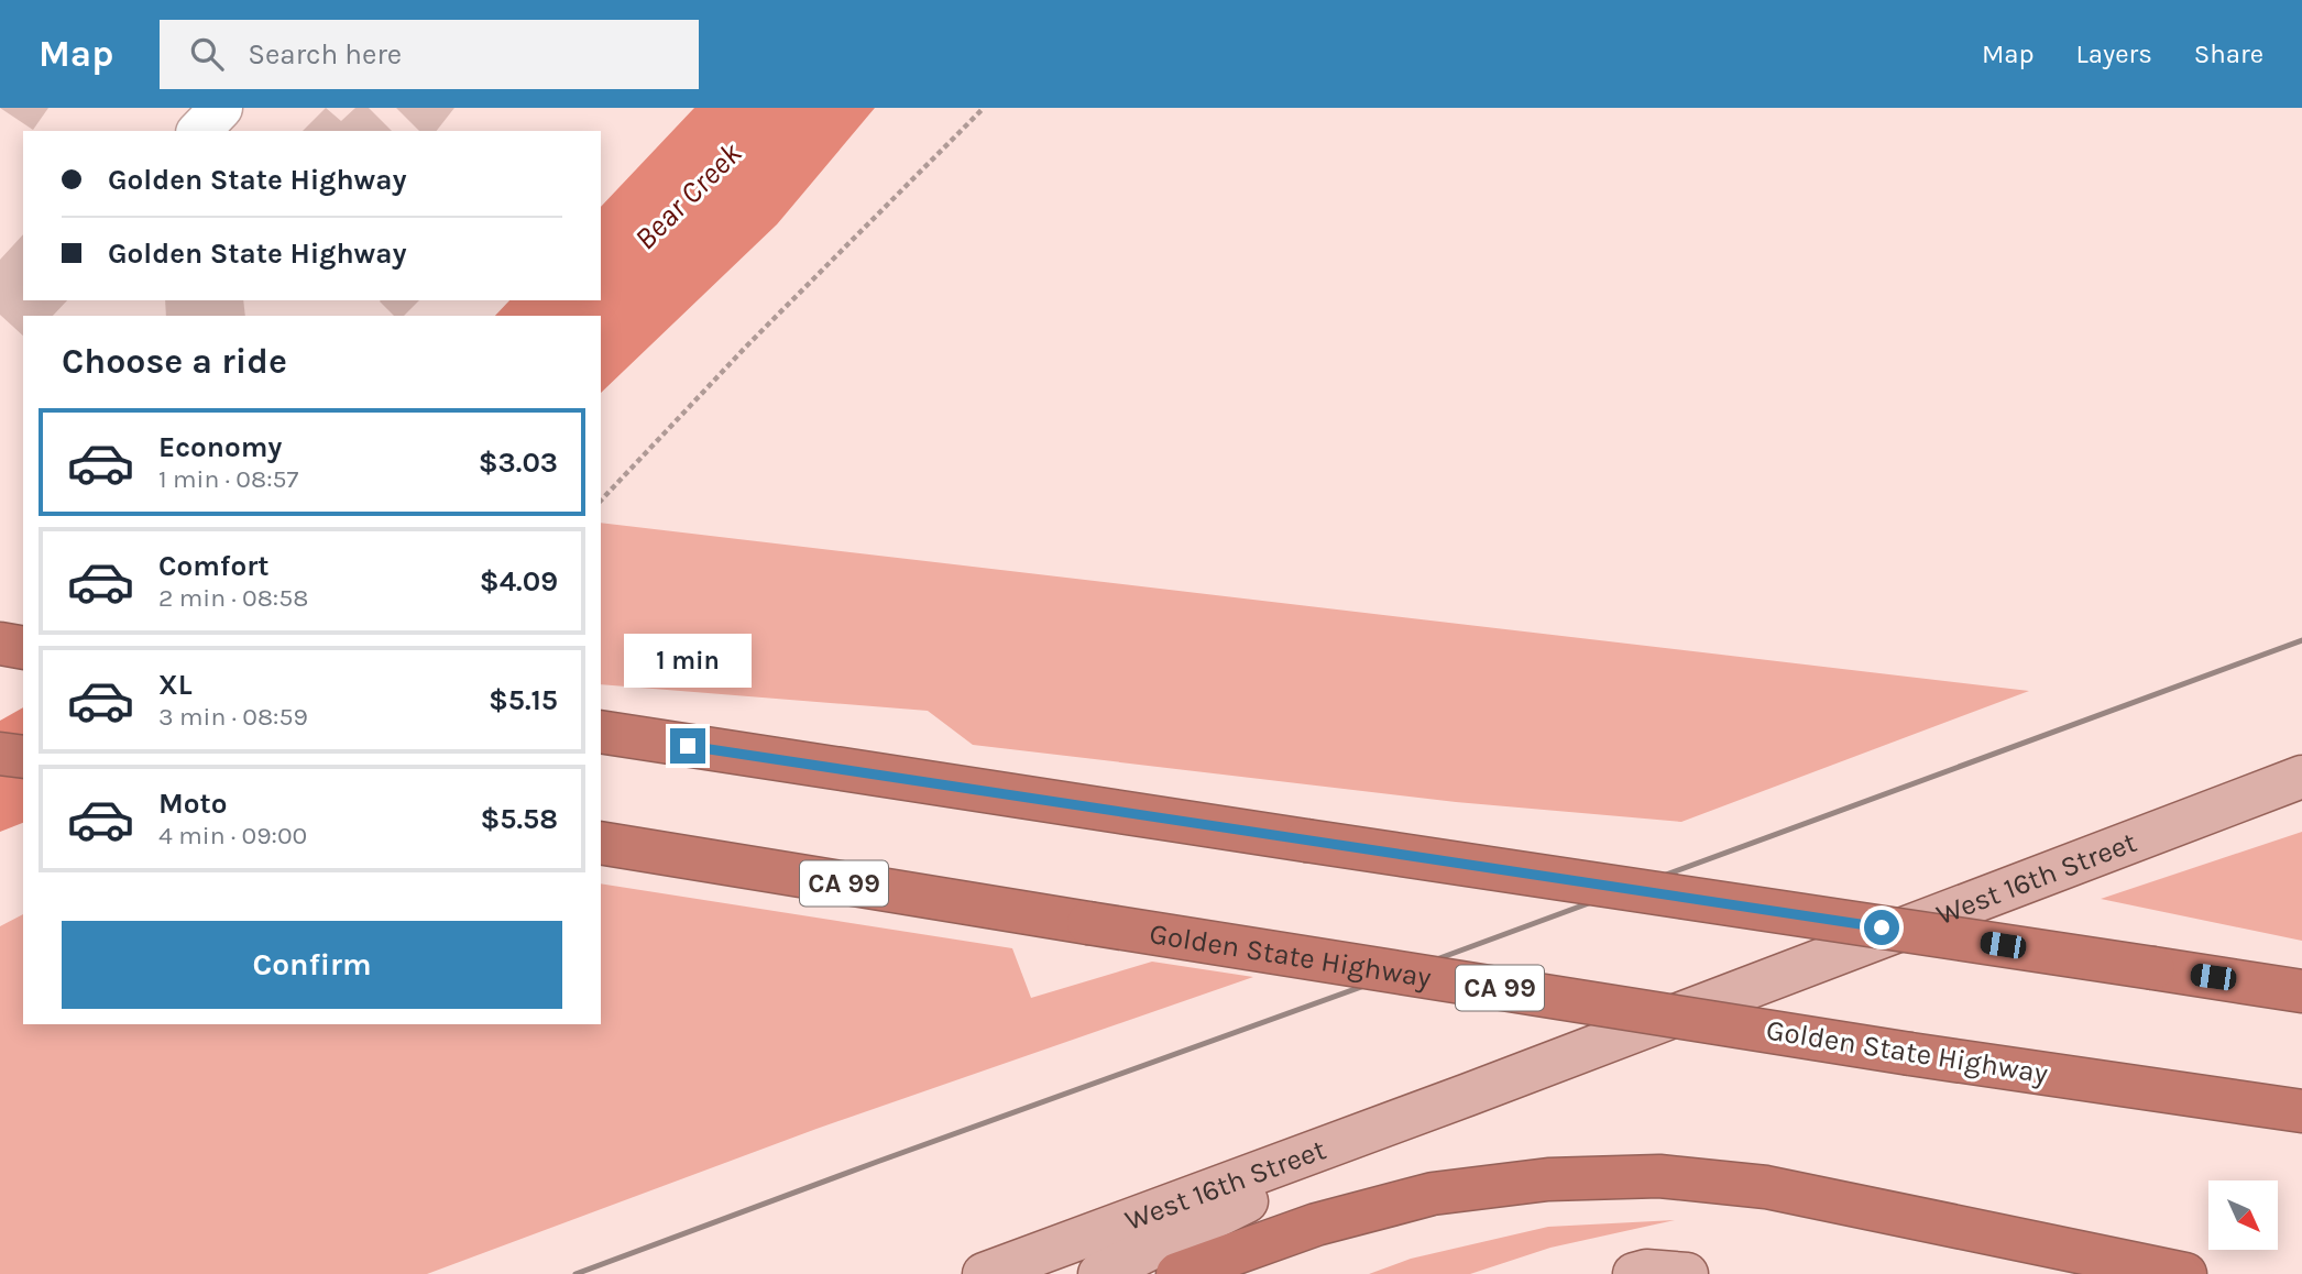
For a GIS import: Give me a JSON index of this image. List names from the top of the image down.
{
  "streets": {
    "highway": ["CA 99", "Golden State Highway"],
    "main road": ["West 16th Street"]
  },
  "water": ["Bear Creek"],
  "north": "bottom right",
  "page": {
    "header": "Map",
    "search": "Search here",
    "nav": ["Map", "Layers", "Share"],
    "banner": ["Golden State Highway", "Golden State Highway"],
    "heading": "Choose a ride",
    "list": [
      {
        "name": "Economy",
        "note": "1 min · 08:57",
        "value": "$3.03"
      },
      {
        "name": "Comfort",
        "note": "2 min · 08:58",
        "value": "$4.09"
      },
      {
        "name": "XL",
        "note": "3 min · 08:59",
        "value": "$5.15"
      },
      {
        "name": "Moto",
        "note": "4 min · 09:00",
        "value": "$5.58"
      }
    ],
    "bubble": "1 min",
    "buttons": "Confirm"
  }
}
